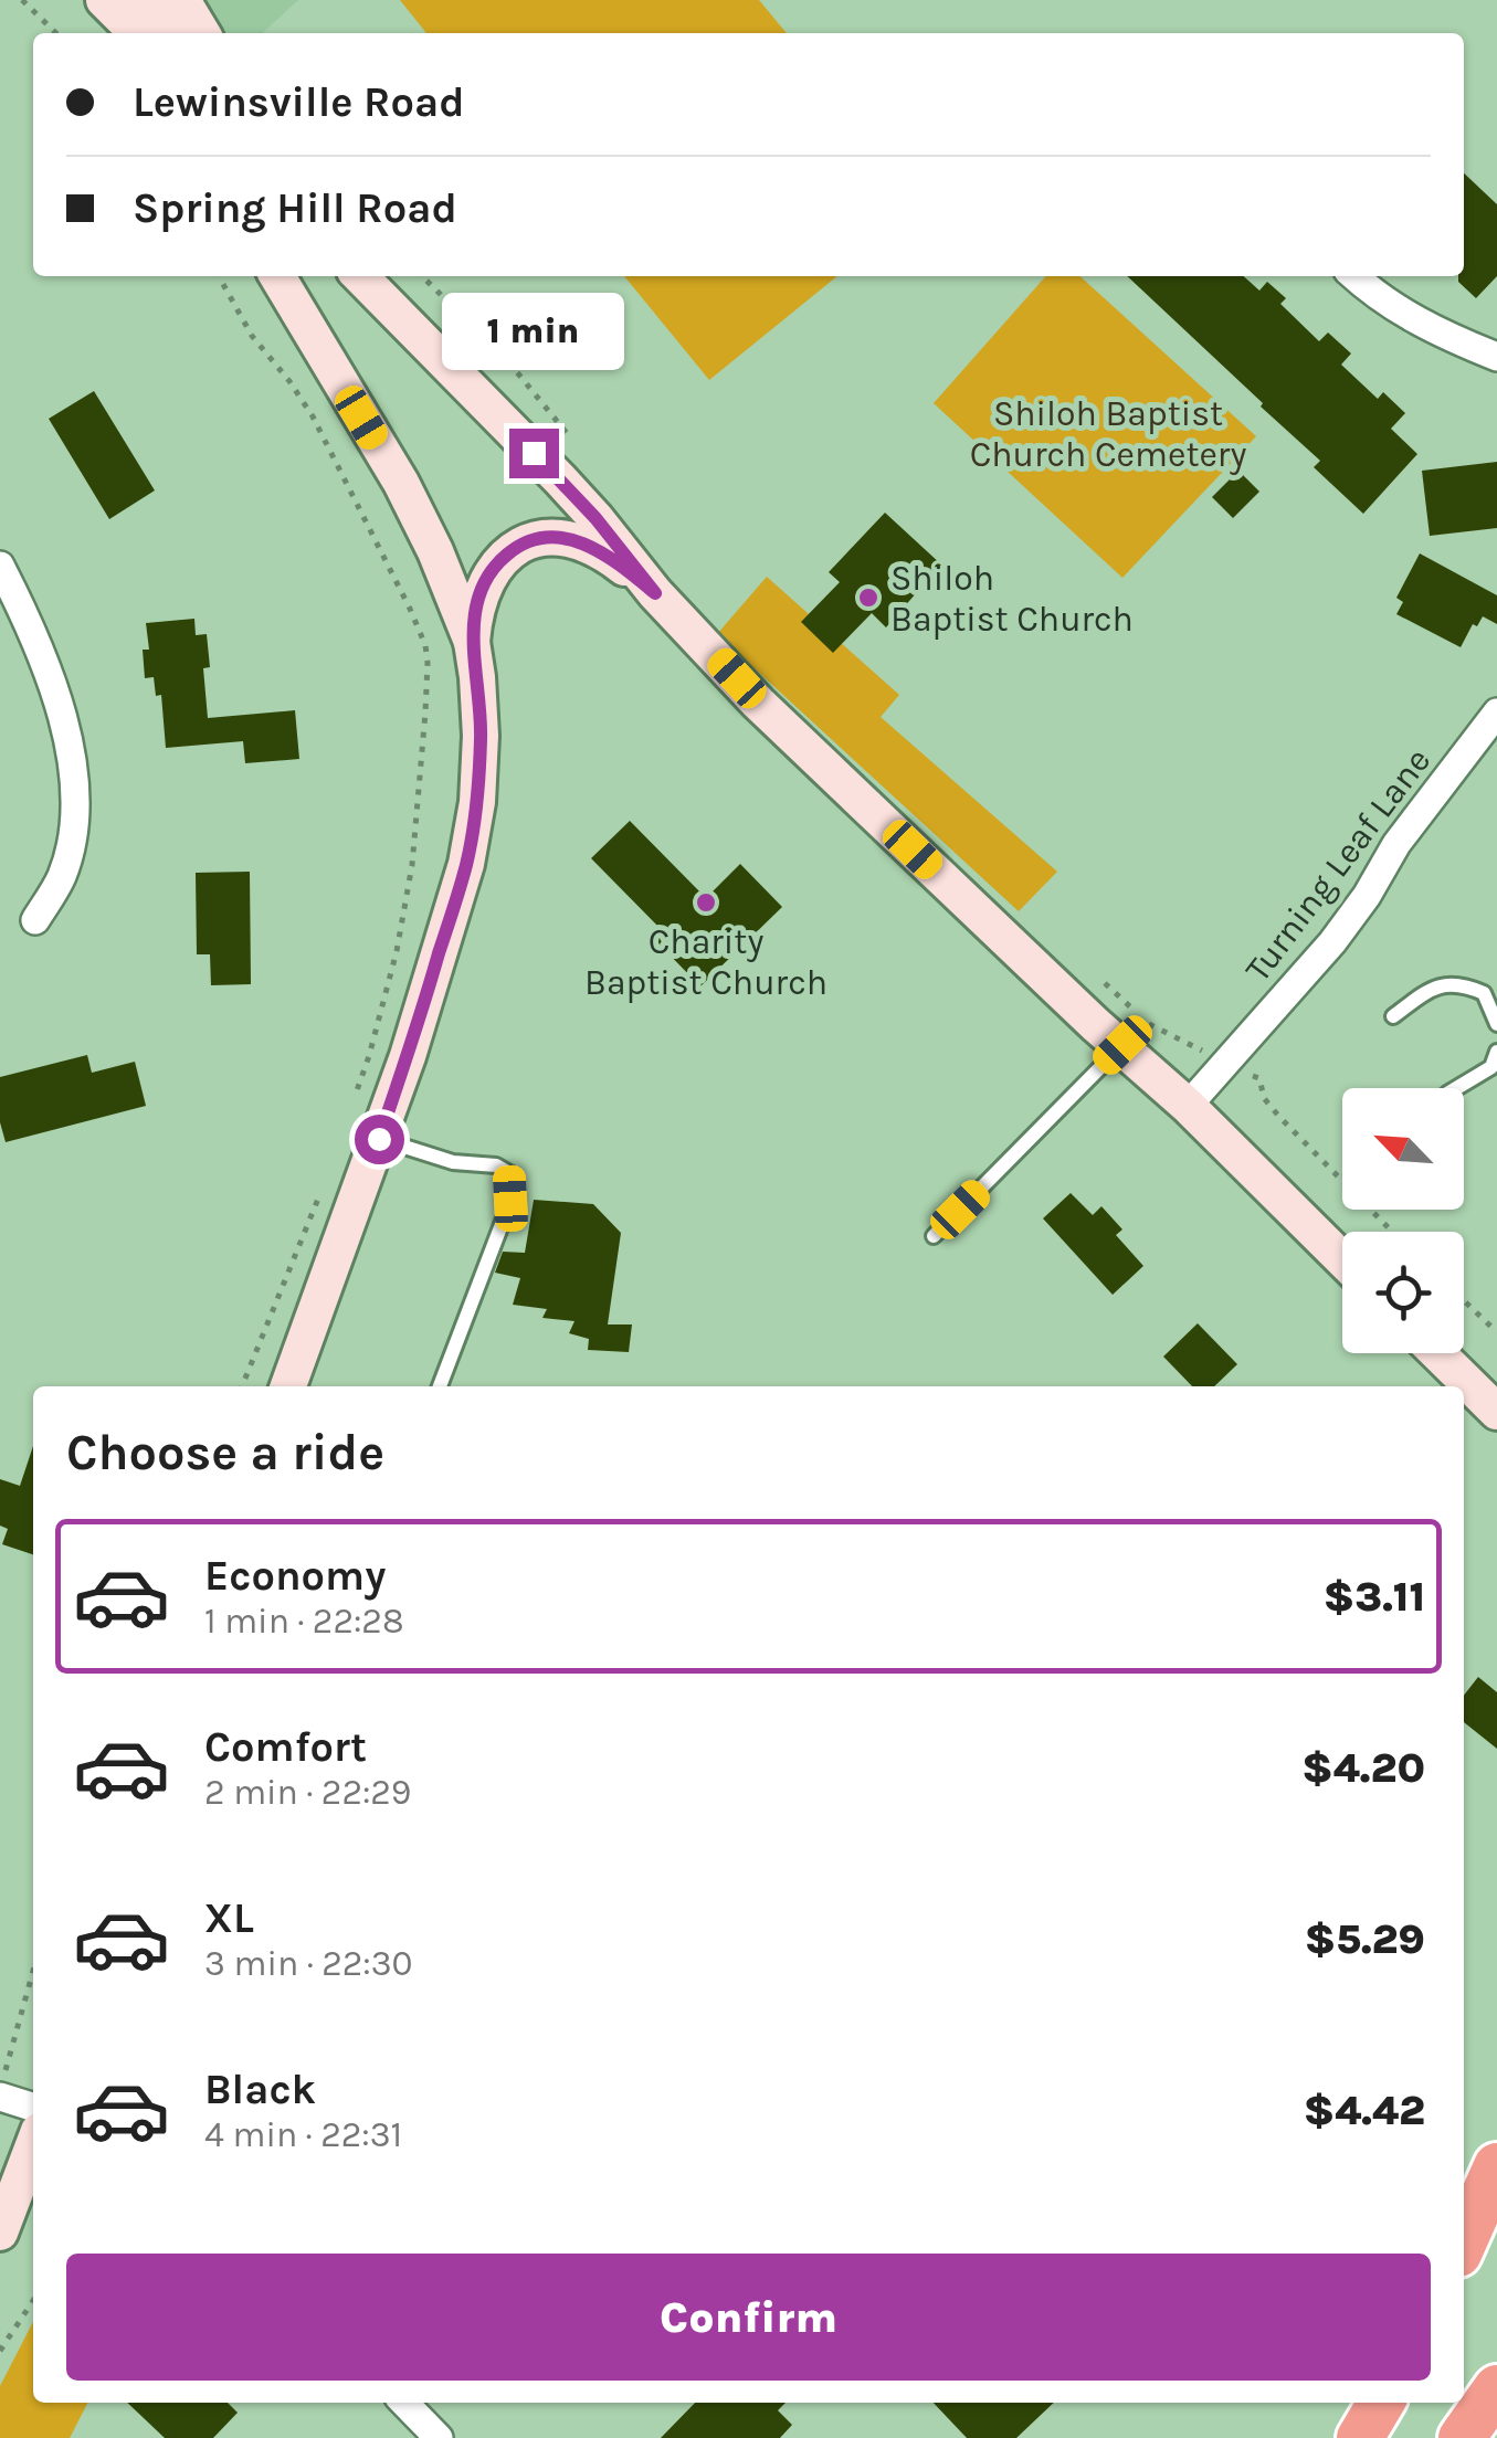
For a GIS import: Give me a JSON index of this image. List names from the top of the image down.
{
  "streets": {
    "street": ["Turning Leaf Lane"]
  },
  "parks": ["Shiloh Baptist Church Cemetery"],
  "places": ["Shiloh Baptist Church", "Charity Baptist Church"],
  "north": "top left",
  "page": {
    "banner": ["Lewinsville Road", "Spring Hill Road"],
    "bubble": "1 min",
    "heading": "Choose a ride",
    "list": [
      {
        "name": "Economy",
        "note": "1 min · 22:28",
        "value": "$3.11"
      },
      {
        "name": "Comfort",
        "note": "2 min · 22:29",
        "value": "$4.20"
      },
      {
        "name": "XL",
        "note": "3 min · 22:30",
        "value": "$5.29"
      },
      {
        "name": "Black",
        "note": "4 min · 22:31",
        "value": "$4.42"
      }
    ],
    "buttons": "Confirm"
  }
}
